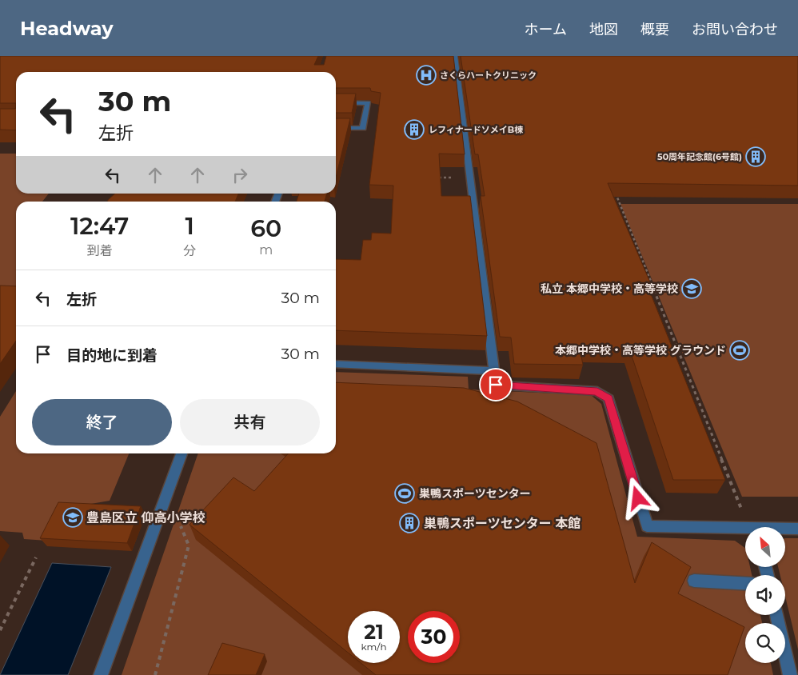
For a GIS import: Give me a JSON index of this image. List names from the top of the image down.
{
  "places": {
    "hospital": ["さくらハートクリニック"],
    "building": ["レフィナードソメイB棟", "50周年記念館(6号館)", "巣鴨スポーツセンター 本館"],
    "school or university": ["私立 本郷中学校・高等学校", "豊島区立 仰高小学校"],
    "sports": ["本郷中学校・高等学校 グラウンド", "巣鴨スポーツセンター"]
  },
  "north": "top left",
  "page": {
    "header": "Headway",
    "nav": [
      "ホーム",
      "地図",
      "概要",
      "お問い合わせ"
    ],
    "turn": ["30 m", "左折"],
    "eta": [
      "12:47",
      "到着",
      "1",
      "分",
      "60",
      "m"
    ],
    "list": [
      {
        "name": "左折",
        "value": "30 m"
      },
      {
        "name": "目的地に到着",
        "value": "30 m"
      }
    ],
    "buttons": ["終了", "共有"],
    "speed": "21 km/h",
    "limit": "30"
  }
}
